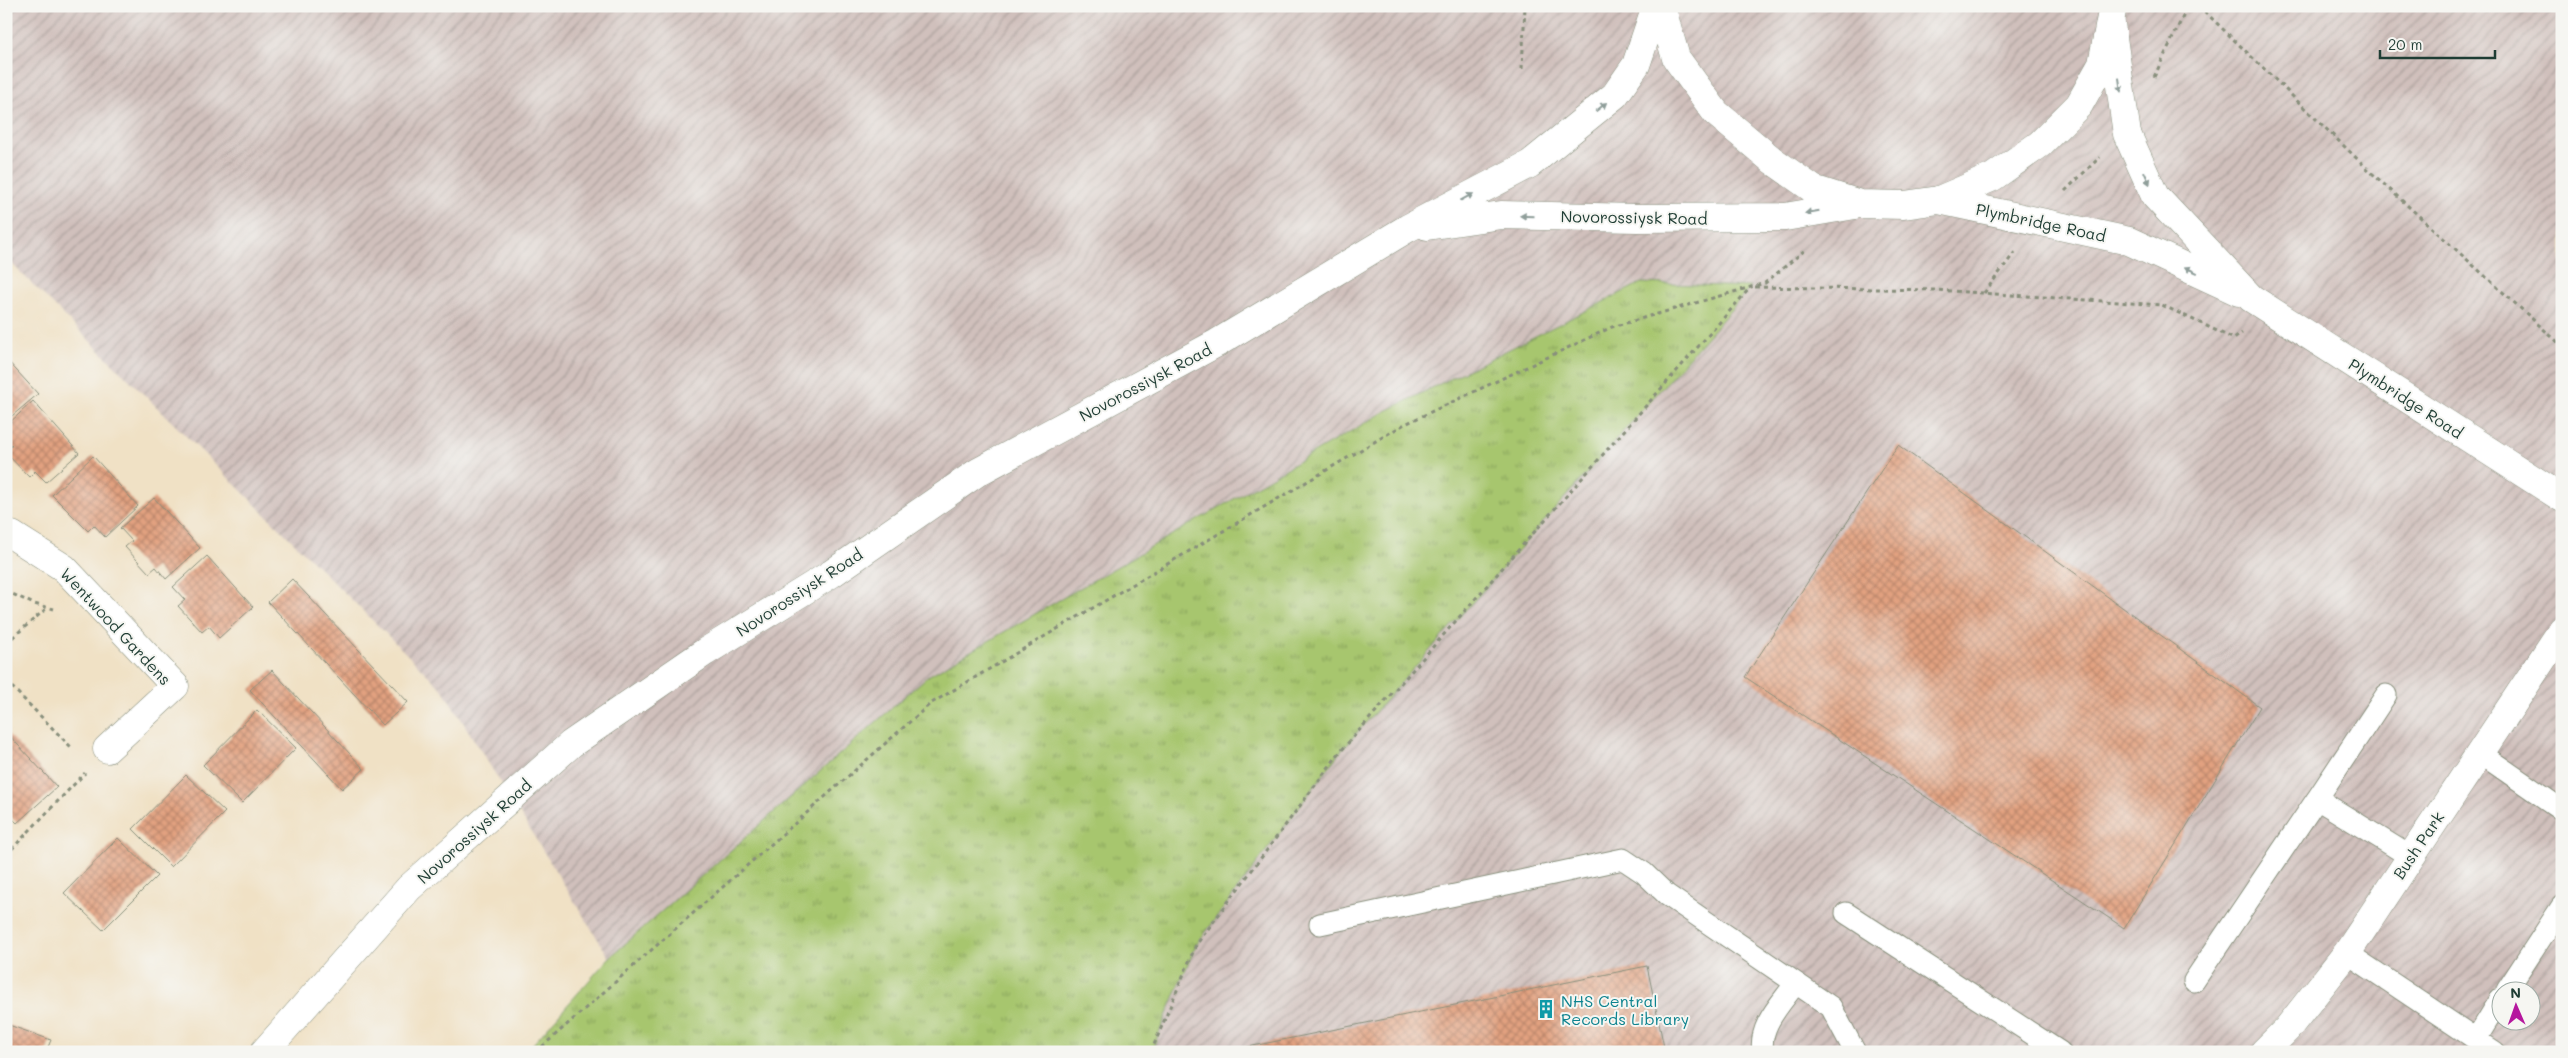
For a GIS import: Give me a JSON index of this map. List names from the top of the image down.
{
  "streets": {
    "main road": [
      "Novorossiysk Road",
      "Plymbridge Road",
      "Wentwood Gardens",
      "Bush Park"
    ]
  },
  "places": {
    "building": ["NHS Central Records Library"]
  },
  "scale_bar": "20 m",
  "north": "top"
}
